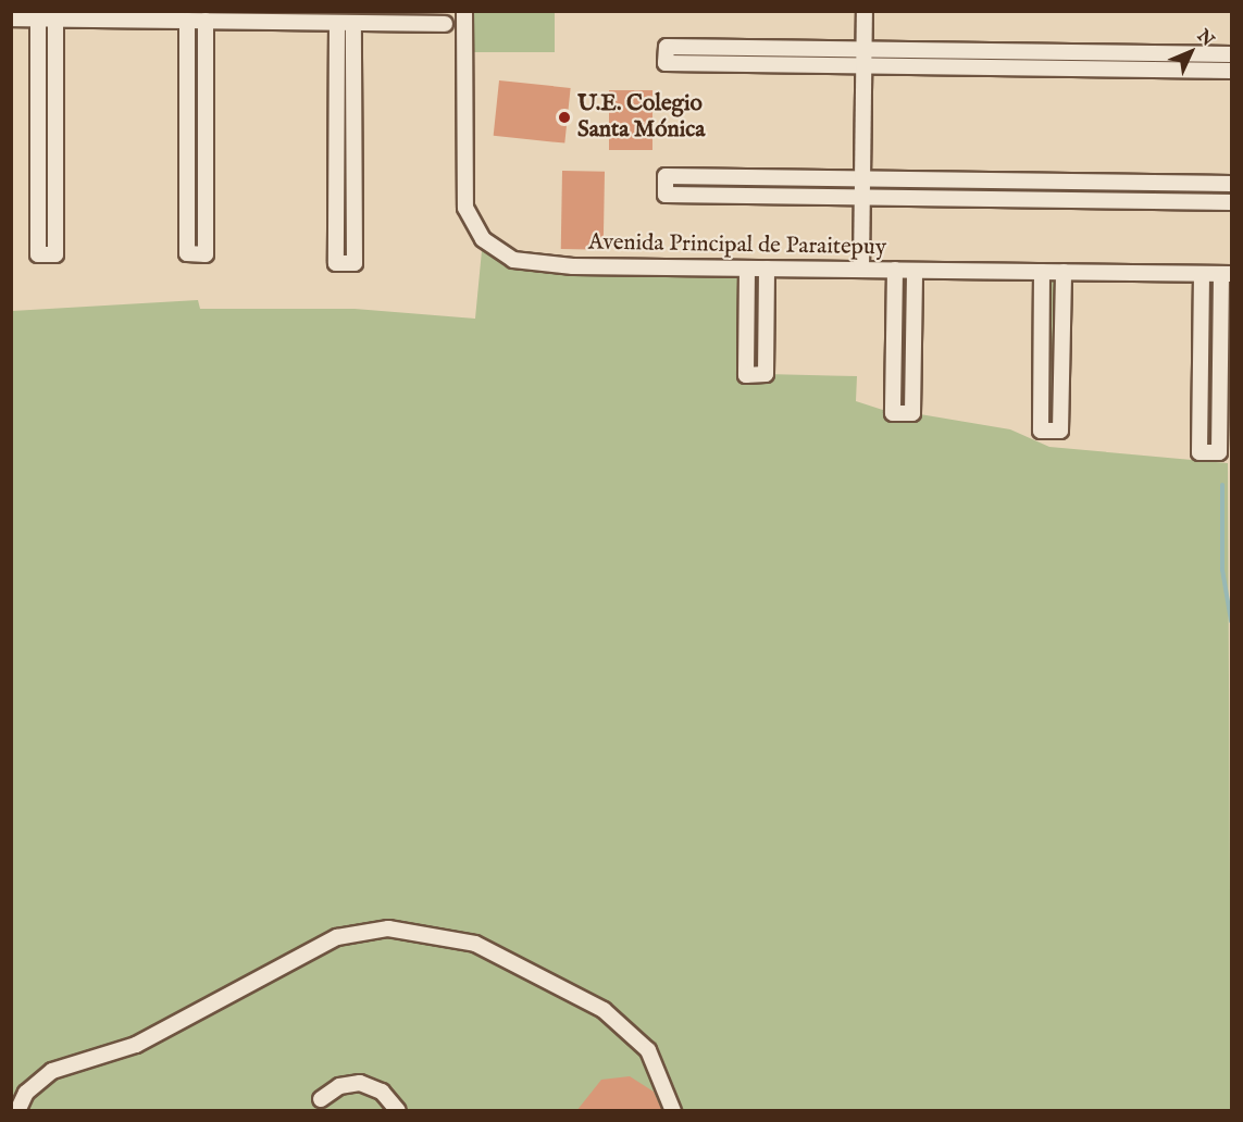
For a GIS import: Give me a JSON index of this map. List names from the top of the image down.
{
  "streets": {
    "street": ["Avenida Principal de Paraitepuy"]
  },
  "places": ["U.E. Colegio Santa Mónica"],
  "north": "top right"
}
